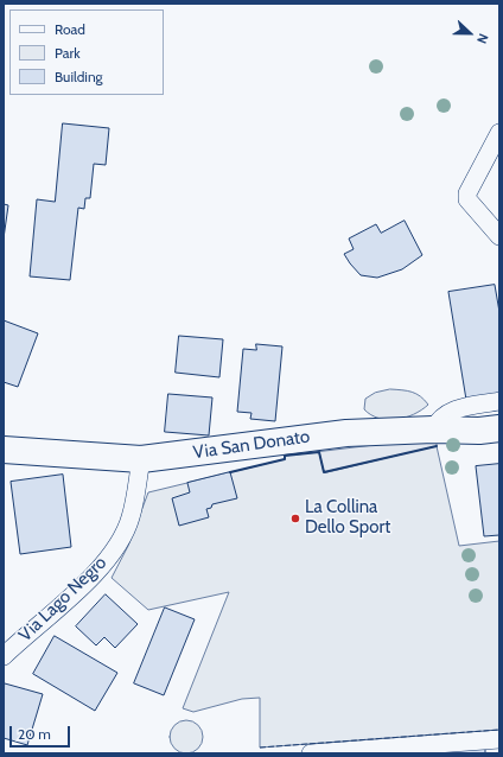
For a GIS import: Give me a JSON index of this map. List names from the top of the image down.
{
  "streets": {
    "street": ["Via San Donato", "Via Lago Negro"]
  },
  "crossings": [
    ["Via San Donato", "Via Lago Negro"]
  ],
  "places": ["La Collina Dello Sport"],
  "legend": ["Road", "Park", "Building"],
  "scale_bar": "20 m",
  "north": "right"
}
